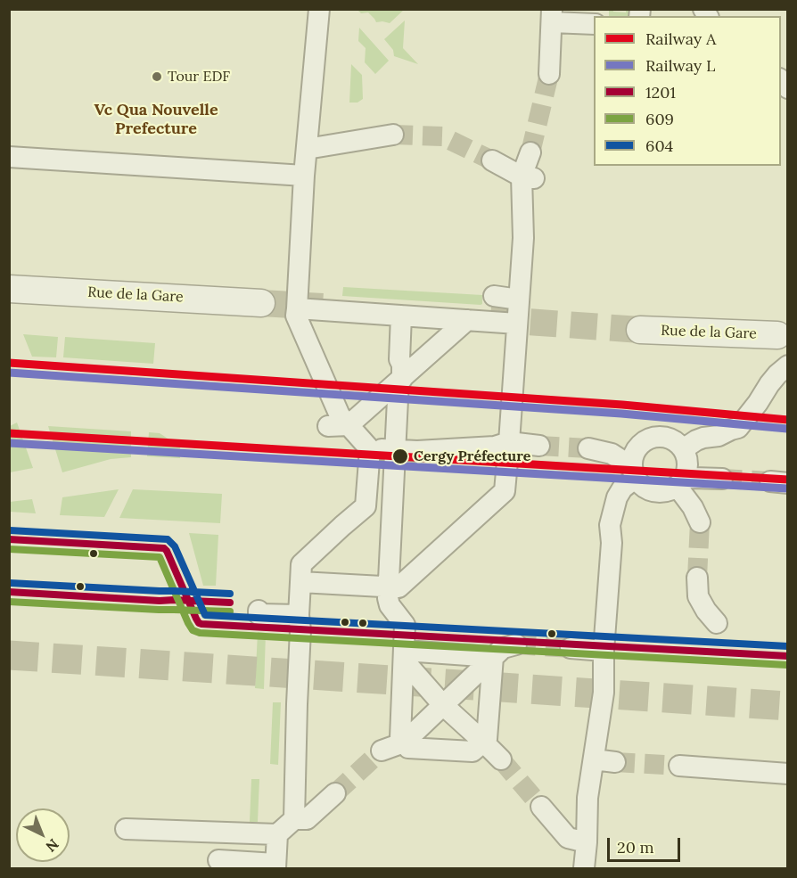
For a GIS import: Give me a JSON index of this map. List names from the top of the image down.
{
  "streets": {
    "street": ["Rue de la Gare"]
  },
  "districts": ["Vc Qua Nouvelle Prefecture"],
  "places": ["Tour EDF", "Cergy Préfecture"],
  "lines": [
    "rail line A",
    "rail line L",
    "transit line 604",
    "transit line 1201",
    "transit line 609"
  ],
  "legend": [
    "Railway A",
    "Railway L",
    "1201",
    "609",
    "604"
  ],
  "scale_bar": "20 m",
  "north": "bottom right"
}
